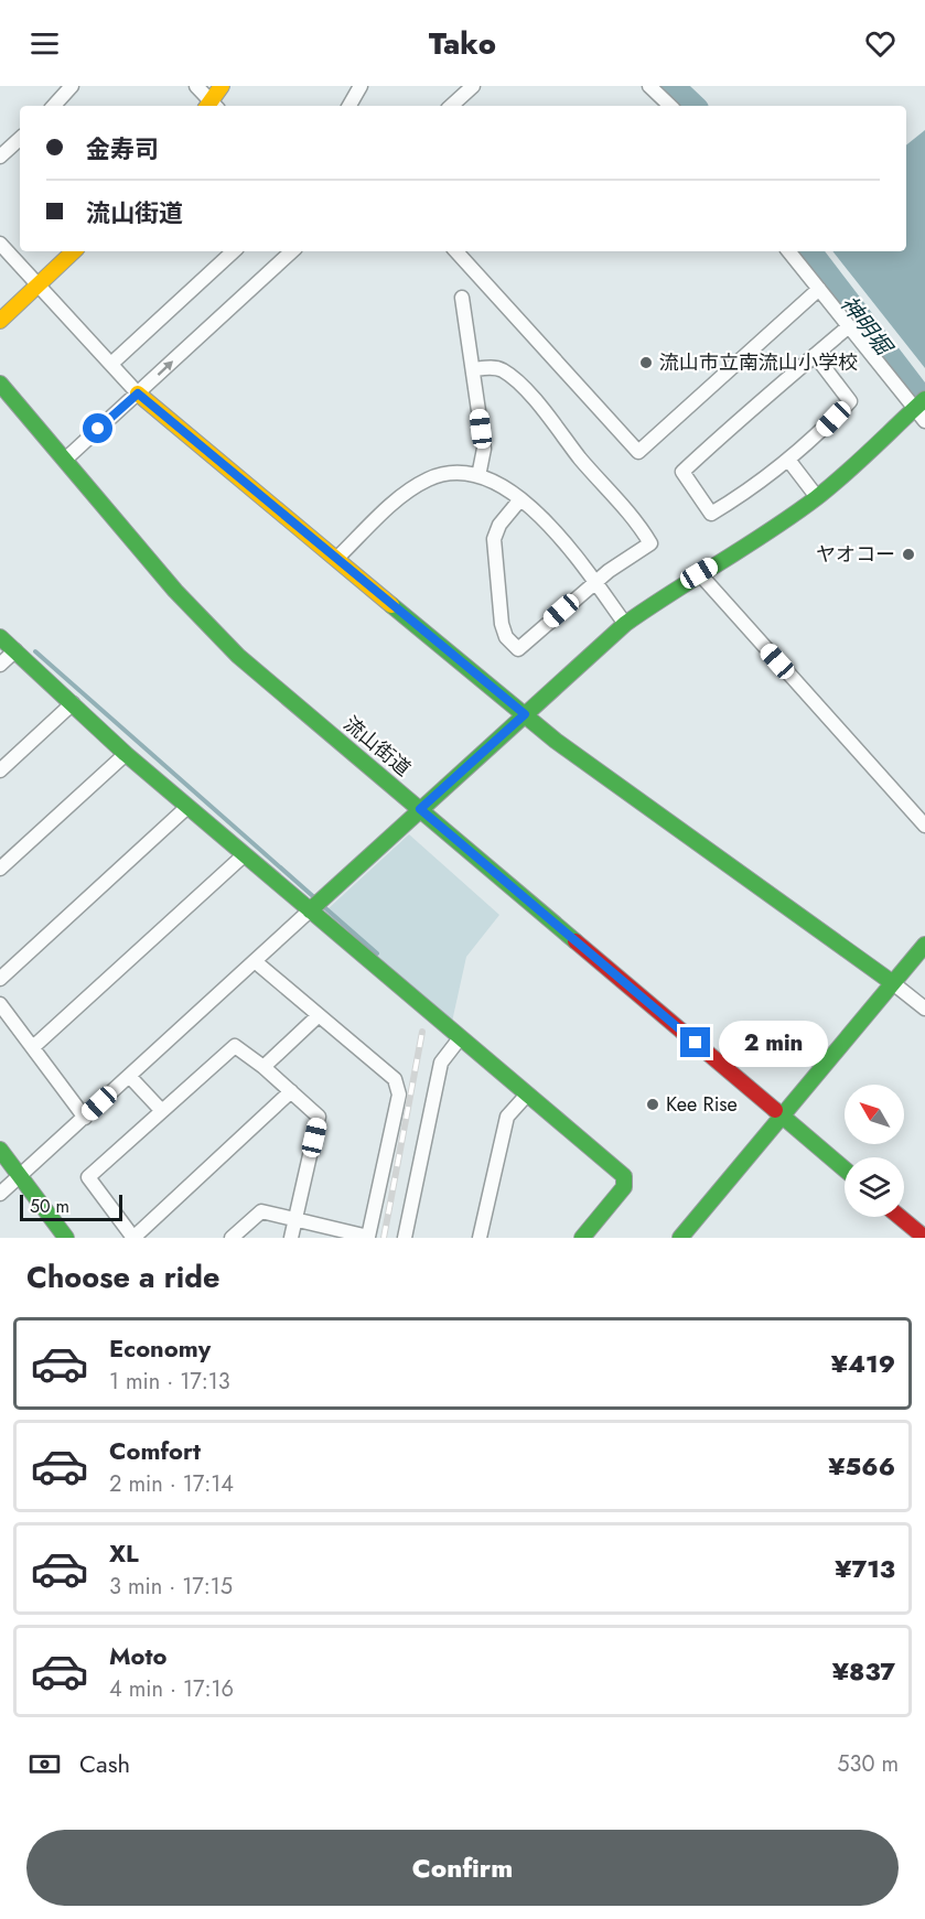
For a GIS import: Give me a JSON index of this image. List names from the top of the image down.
{
  "streets": {
    "street": ["流山街道"]
  },
  "water": ["神明堀"],
  "places": ["流山市立南流山小学校", "ヤオコー", "Kee Rise"],
  "scale_bar": "50 m",
  "north": "top left",
  "page": {
    "header": "Tako",
    "banner": ["金寿司", "流山街道"],
    "bubble": "2 min",
    "scale": "50 m",
    "heading": "Choose a ride",
    "list": [
      {
        "name": "Economy",
        "note": "1 min · 17:13",
        "value": "¥419"
      },
      {
        "name": "Comfort",
        "note": "2 min · 17:14",
        "value": "¥566"
      },
      {
        "name": "XL",
        "note": "3 min · 17:15",
        "value": "¥713"
      },
      {
        "name": "Moto",
        "note": "4 min · 17:16",
        "value": "¥837"
      }
    ],
    "pay": ["Cash", "530 m"],
    "buttons": "Confirm"
  }
}
